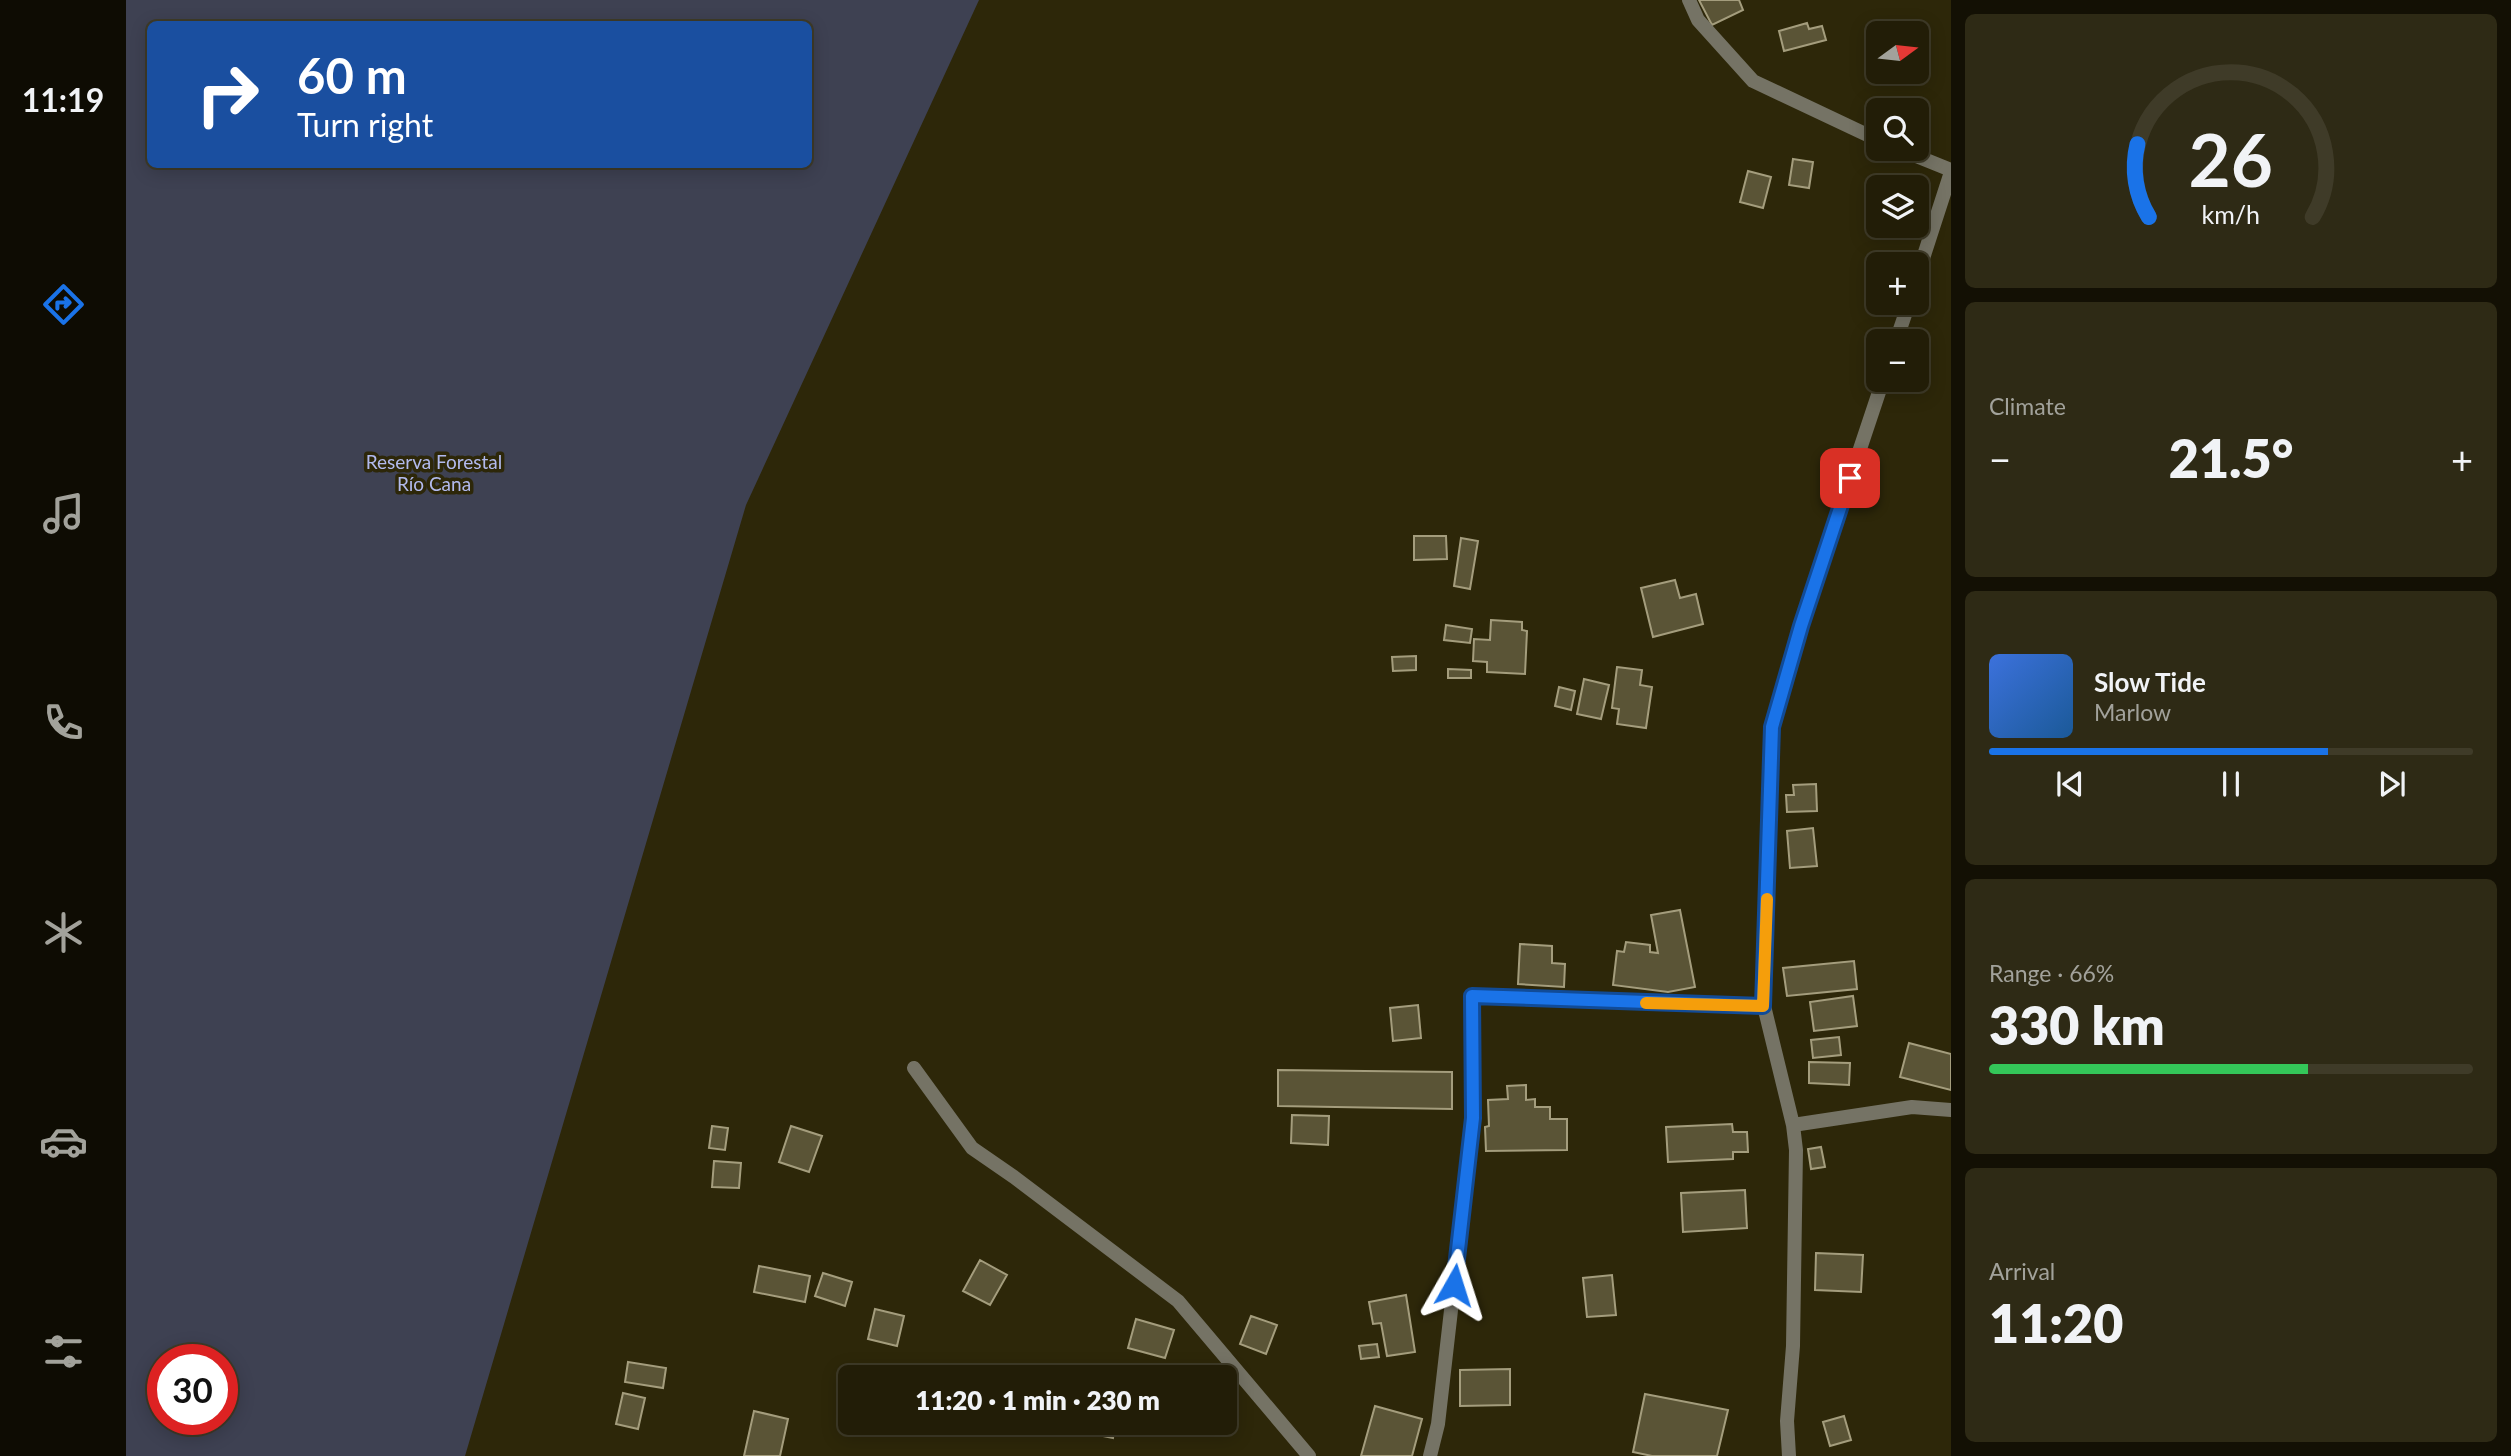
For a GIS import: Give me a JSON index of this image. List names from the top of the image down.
{
  "parks": ["Reserva Forestal Río Cana"],
  "north": "right",
  "page": {
    "tabs": "11:19",
    "map_buttons": ["+", "−"],
    "turn": ["60 m", "Turn right"],
    "tile": [
      "Climate",
      ["Range · 66%", "330 km"],
      ["Arrival", "11:20"]
    ],
    "heat": ["−", "21.5°", "+"],
    "song": ["Slow Tide", "Marlow"],
    "limit": "30",
    "trip": "11:20 · 1 min · 230 m",
    "gauge": ["26", "km/h"]
  }
}
